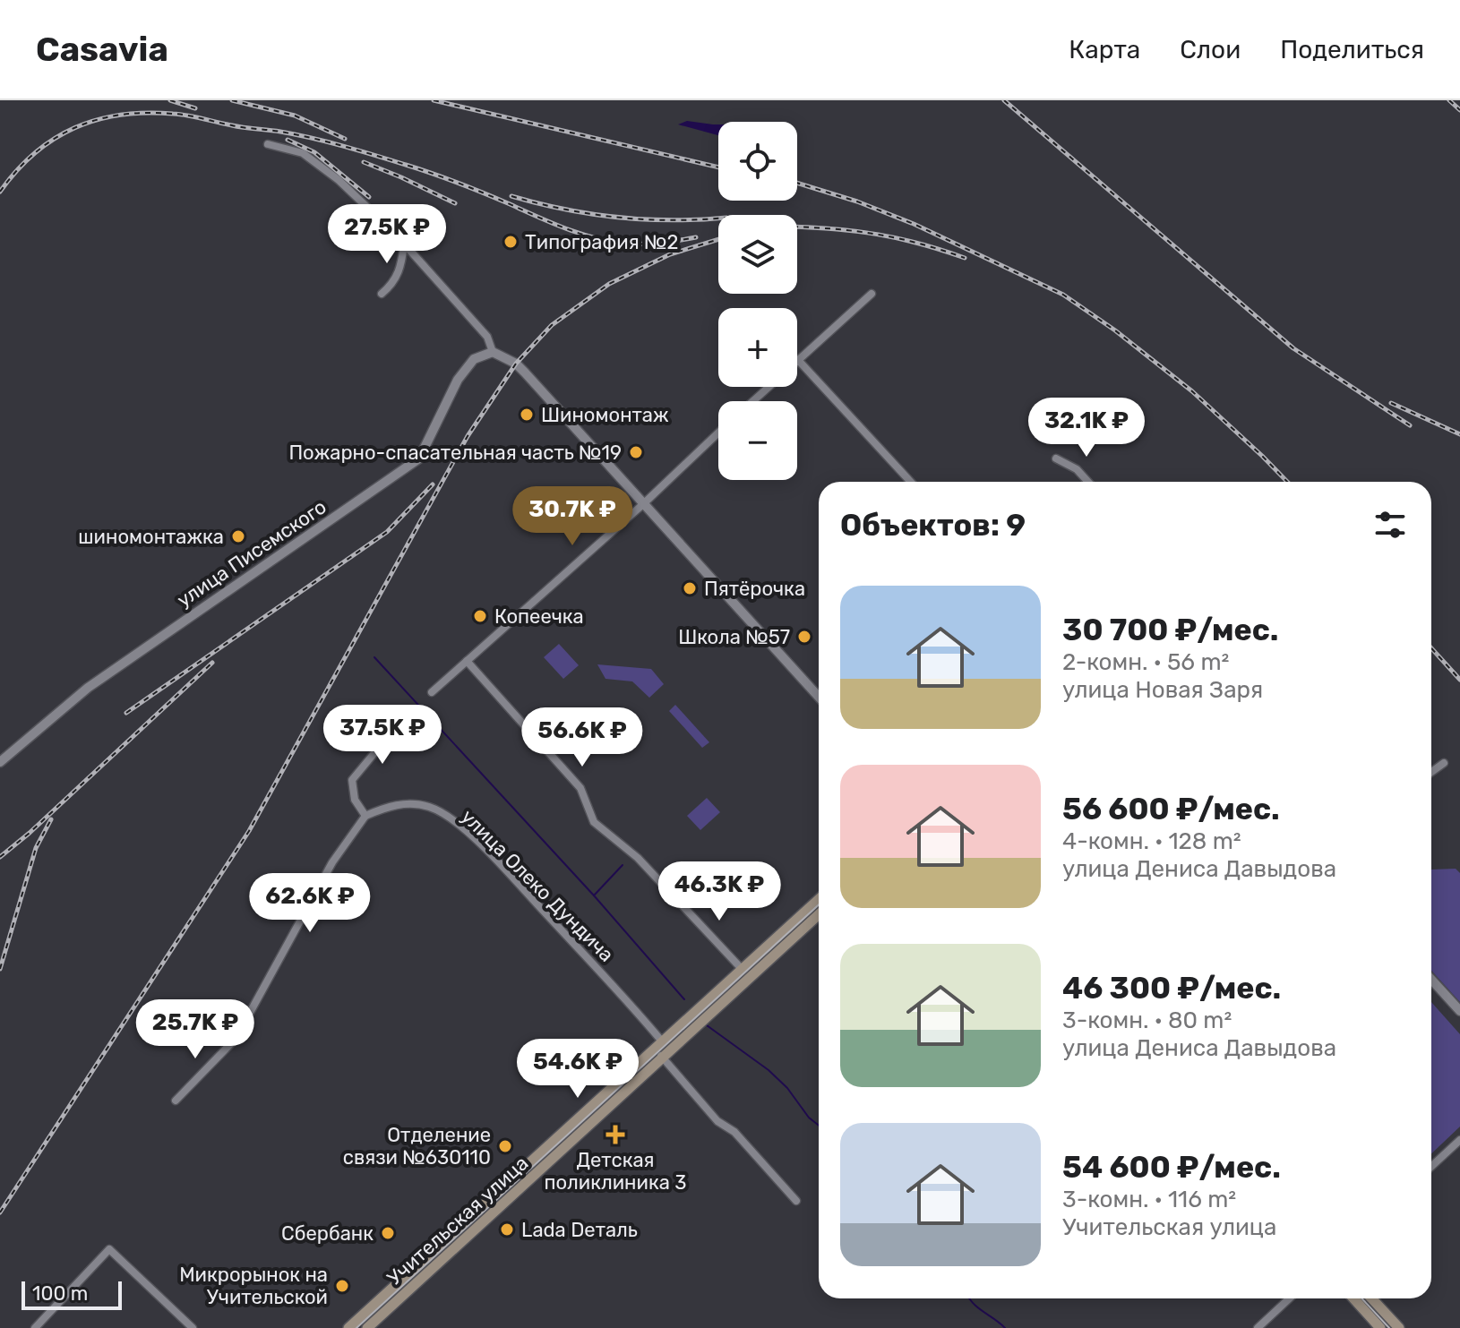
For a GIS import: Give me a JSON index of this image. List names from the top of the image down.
{
  "streets": {
    "main road": ["Учительская улица"],
    "street": ["улица Писемского", "улица Олеко Дундича"]
  },
  "crossings": [
    ["улица Олеко Дундича", "Учительская улица"]
  ],
  "places": {
    "other": [
      "Типография №2",
      "Шиномонтаж",
      "Пожарно-спасательная часть №19",
      "шиномонтажка",
      "Пятёрочка",
      "Копеечка",
      "Школа №57",
      "Отделение связи №630110",
      "Lada Dеталь",
      "Сбербанк",
      "Микрорынок на Учительской"
    ],
    "health": ["Детская поликлиника 3"]
  },
  "scale_bar": "100 m",
  "page": {
    "header": "Casavia",
    "nav": ["Карта", "Слои", "Поделиться"],
    "map_buttons": ["+", "−"],
    "price": [
      "27.5K ₽",
      "32.1K ₽",
      "30.7K ₽",
      "37.5K ₽",
      "56.6K ₽",
      "46.3K ₽",
      "62.6K ₽",
      "25.7K ₽",
      "54.6K ₽"
    ],
    "heading": "Объектов: 9",
    "list": [
      {
        "name": "30 700 ₽/мес.",
        "note": "2-комн. · 56 m² · улица Новая Заря"
      },
      {
        "name": "56 600 ₽/мес.",
        "note": "4-комн. · 128 m² · улица Дениса Давыдова"
      },
      {
        "name": "46 300 ₽/мес.",
        "note": "3-комн. · 80 m² · улица Дениса Давыдова"
      },
      {
        "name": "54 600 ₽/мес.",
        "note": "3-комн. · 116 m² · Учительская улица"
      }
    ],
    "scale": "100 m"
  }
}
